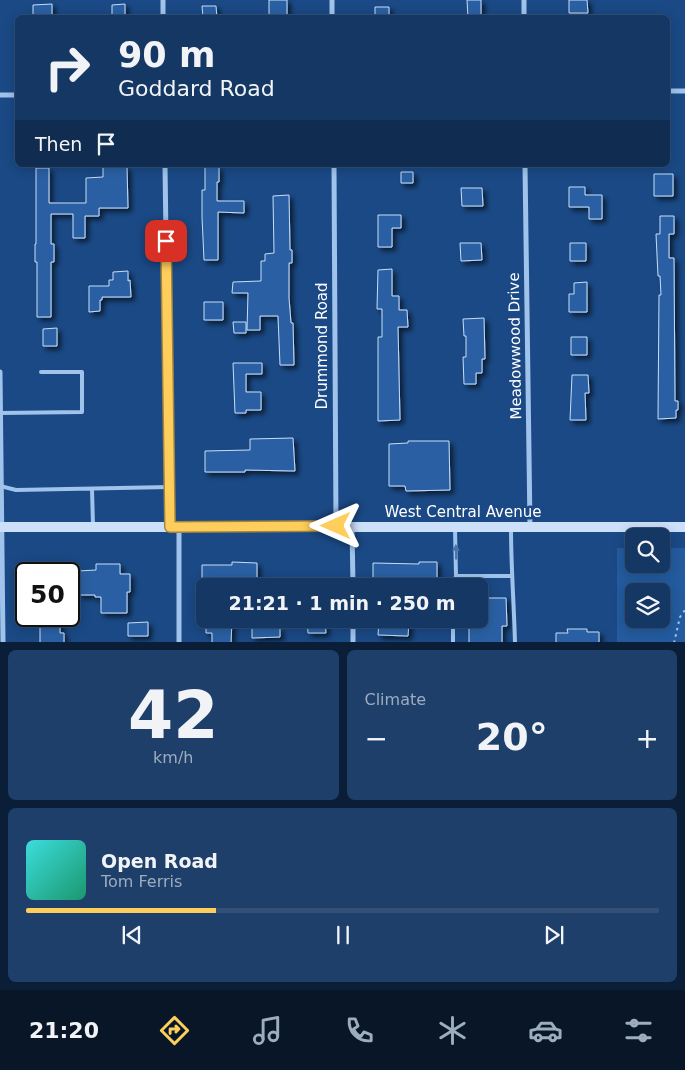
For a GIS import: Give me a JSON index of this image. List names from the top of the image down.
{
  "streets": {
    "main road": ["West Central Avenue"],
    "street": ["Drummond Road", "Meadowwood Drive"]
  },
  "crossings": [
    ["Drummond Road", "West Central Avenue"],
    ["Meadowwood Drive", "West Central Avenue"]
  ],
  "page": {
    "turn": ["90 m", "Goddard Road"],
    "then": "Then",
    "limit": "50",
    "trip": "21:21 · 1 min · 250 m",
    "tile": [
      ["42", "km/h"],
      "Climate"
    ],
    "heat": ["−", "20°", "+"],
    "song": ["Open Road", "Tom Ferris"],
    "tabs": "21:20"
  }
}
